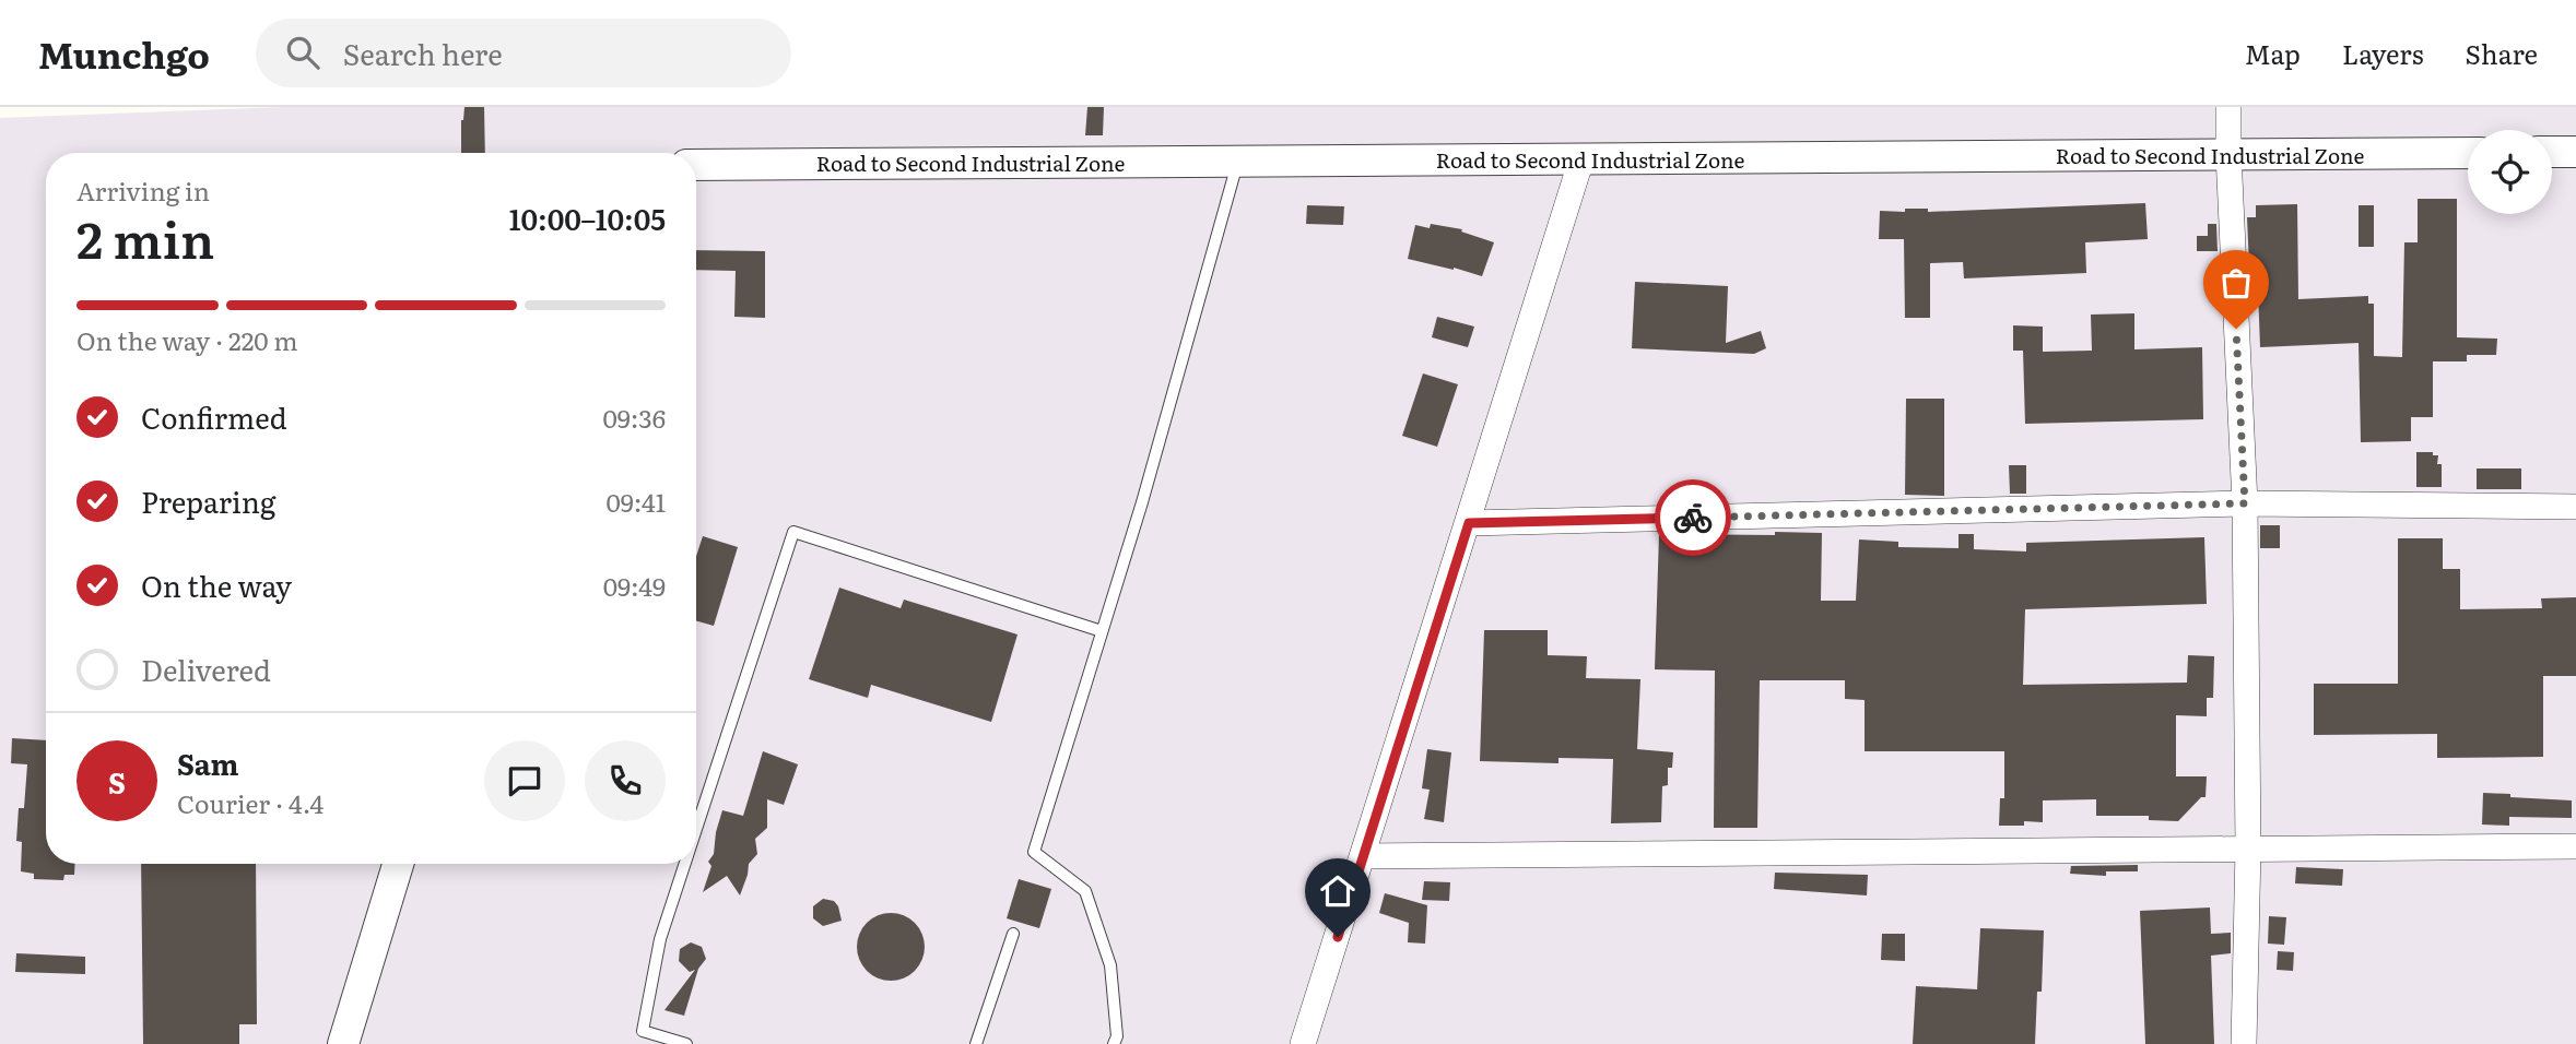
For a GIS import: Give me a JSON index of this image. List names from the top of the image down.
{
  "streets": {
    "street": ["Road to Second Industrial Zone"]
  },
  "page": {
    "header": "Munchgo",
    "search": "Search here",
    "nav": ["Map", "Layers", "Share"],
    "heading": ["2 min", "Arriving in", "10:00–10:05"],
    "panel": ["Sam", "Courier · 4.4"],
    "bar": "On the way · 220 m",
    "list": [
      ["Confirmed", "09:36"],
      ["Preparing", "09:41"],
      ["On the way", "09:49"],
      "Delivered"
    ],
    "round": "S"
  }
}
